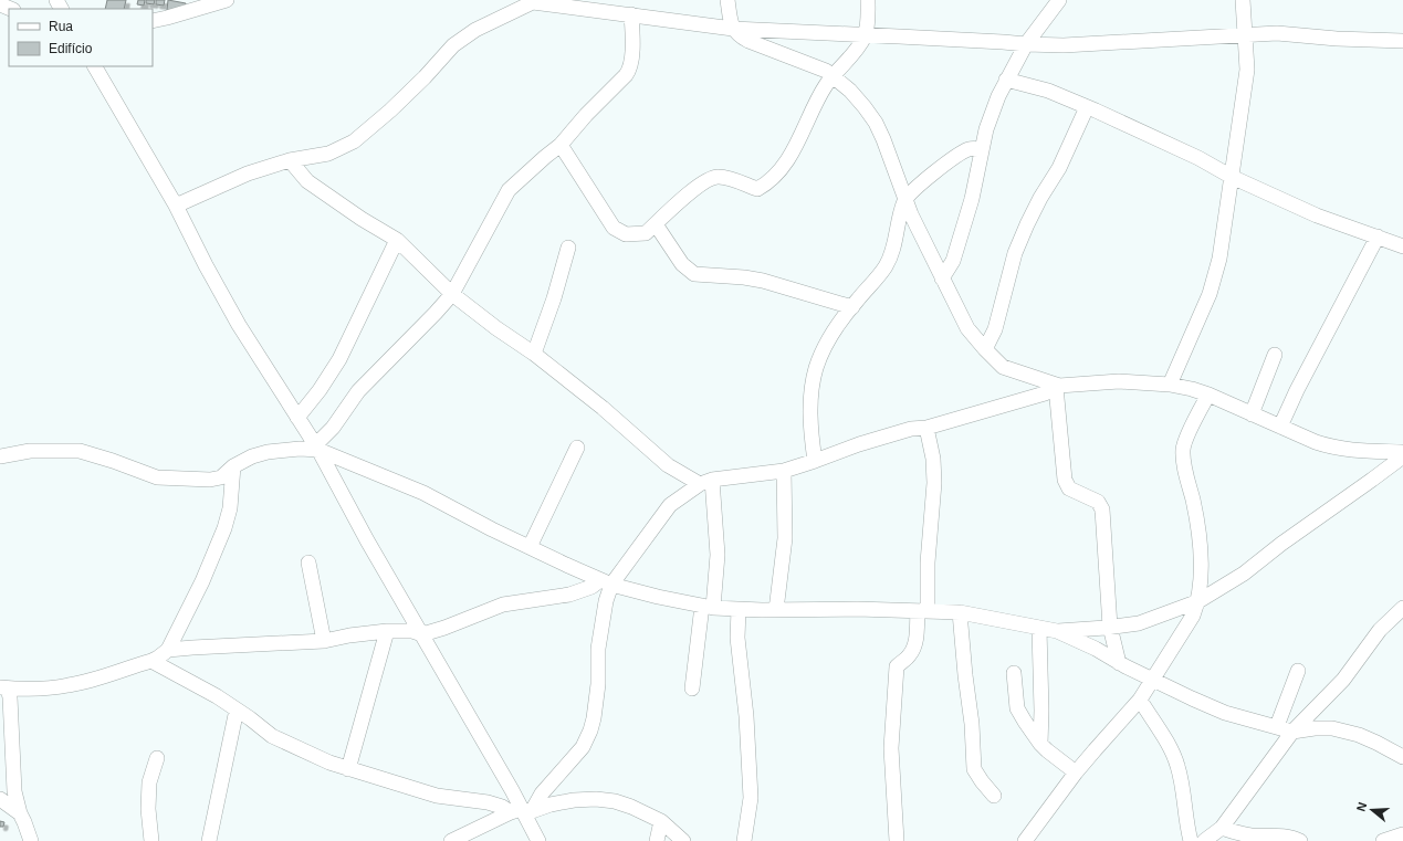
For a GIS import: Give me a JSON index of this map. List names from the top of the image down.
{
  "legend": ["Rua", "Edifício"],
  "north": "left"
}
